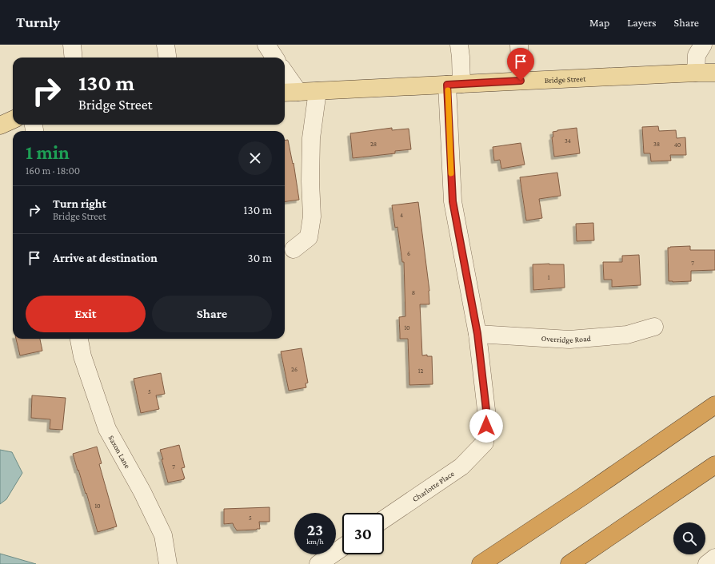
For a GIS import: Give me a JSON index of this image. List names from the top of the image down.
{
  "streets": {
    "main road": ["Bridge Street"],
    "street": ["Overridge Road", "Saxon Lane", "Charlotte Place"]
  },
  "crossings": [
    ["Overridge Road", "Charlotte Place"]
  ],
  "house_numbers": [
    "34",
    "28",
    "38",
    "40",
    "4",
    "6",
    "7",
    "1",
    "8",
    "10",
    "26",
    "12",
    "5",
    "7",
    "10",
    "5"
  ],
  "page": {
    "header": "Turnly",
    "nav": ["Map", "Layers", "Share"],
    "turn": ["130 m", "Bridge Street"],
    "heading": ["1 min", "160 m · 18:00"],
    "list": [
      {
        "name": "Turn right",
        "note": "Bridge Street",
        "value": "130 m"
      },
      {
        "name": "Arrive at destination",
        "value": "30 m"
      }
    ],
    "buttons": ["Exit", "Share"],
    "speed": "23 km/h",
    "limit": "30"
  }
}
